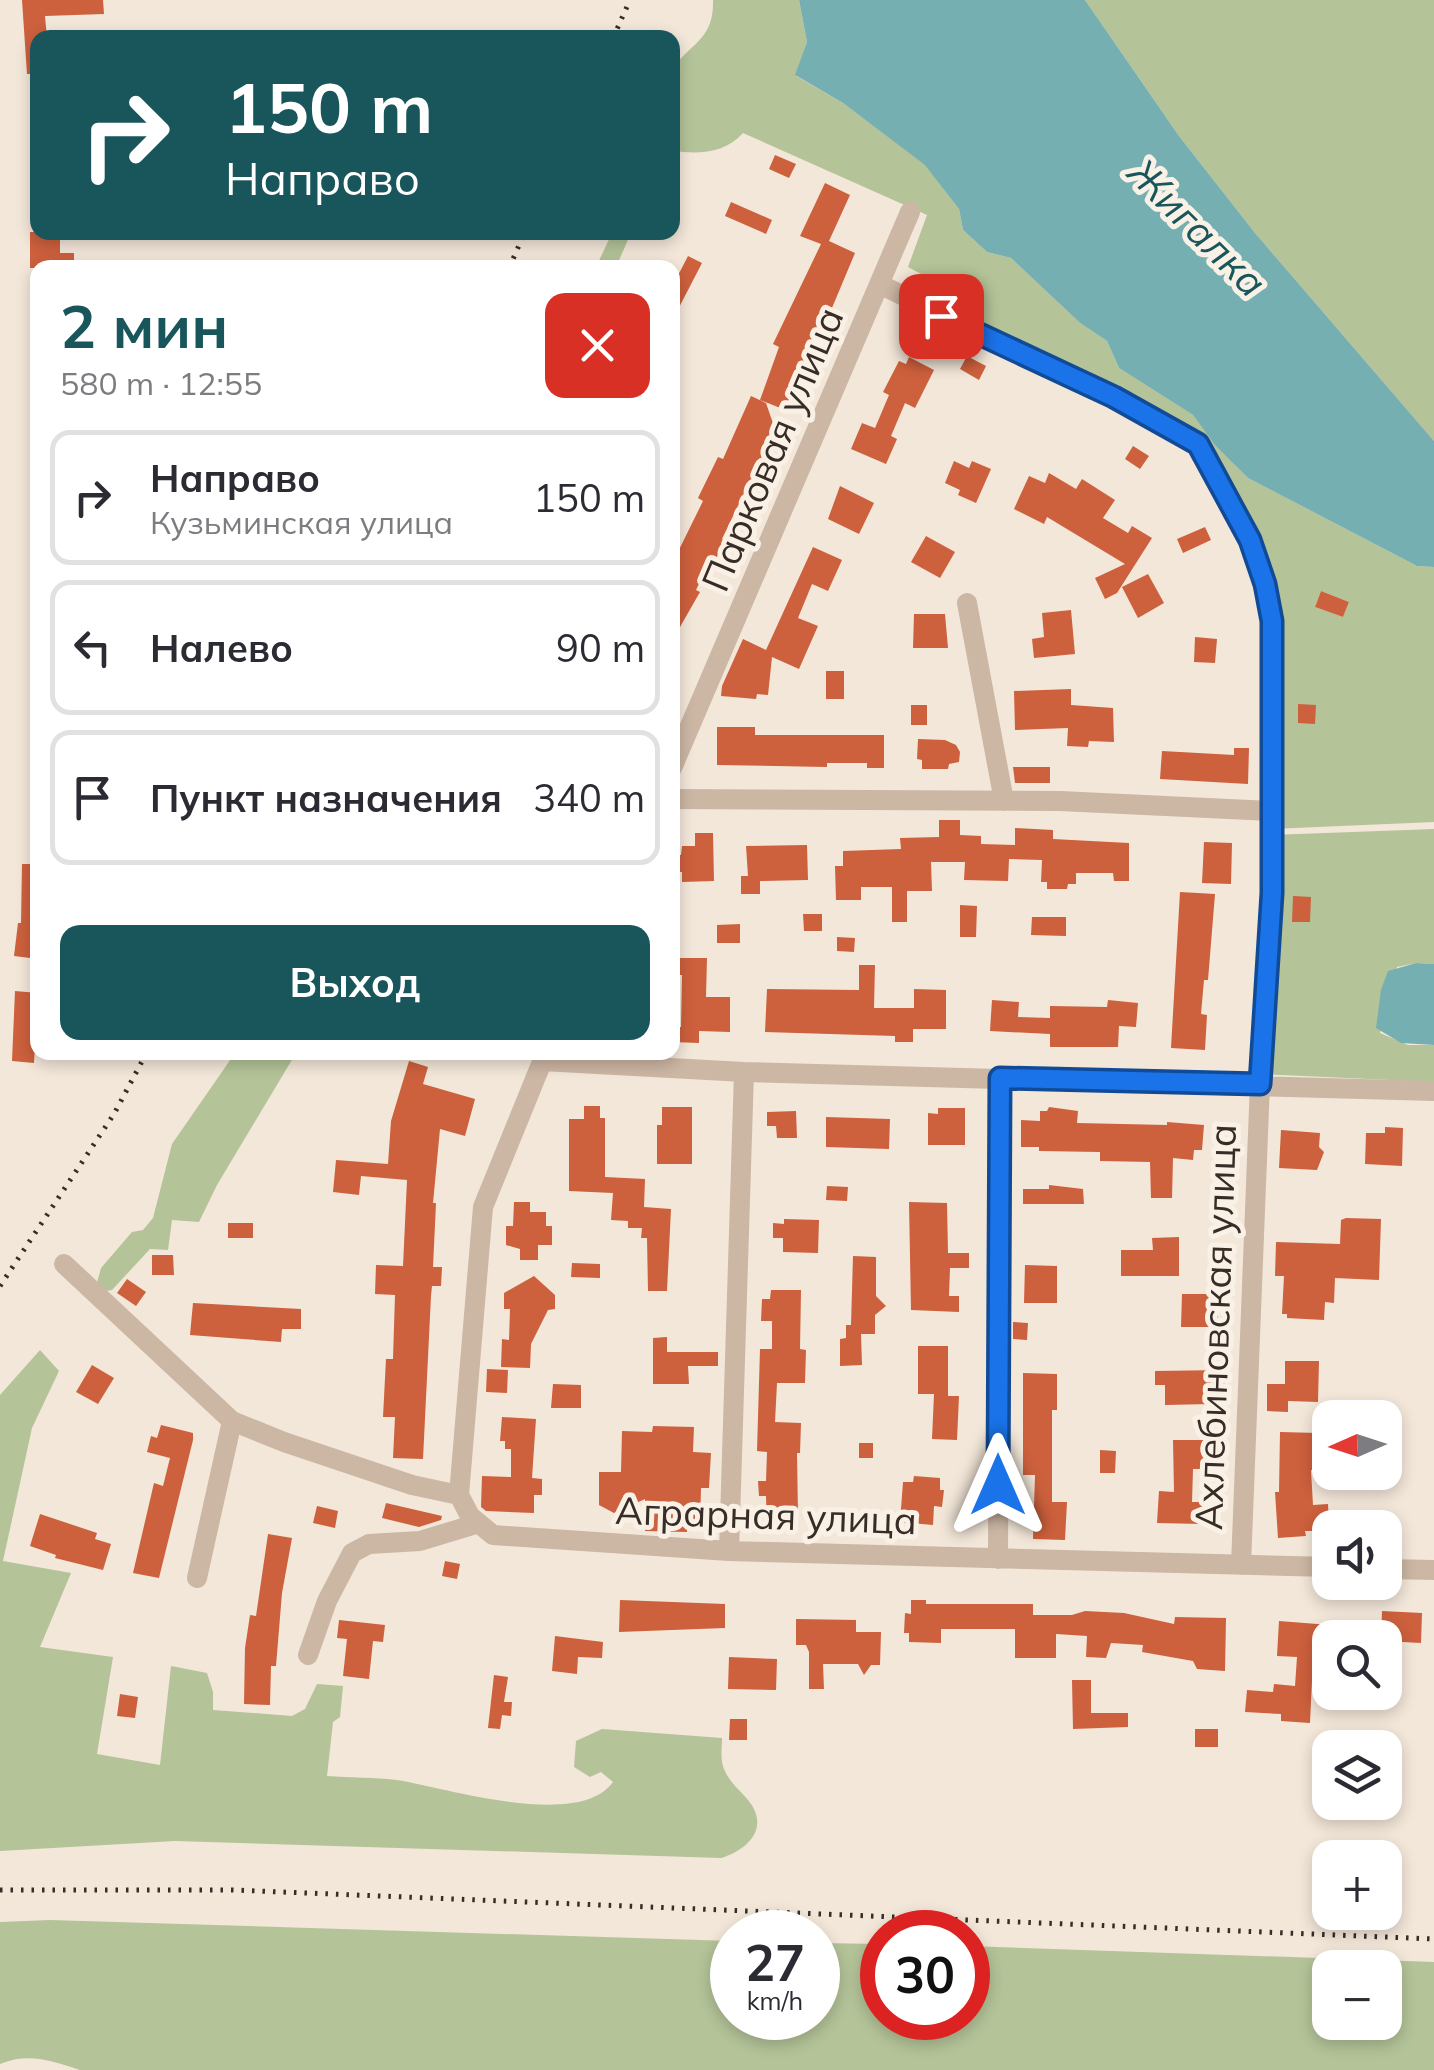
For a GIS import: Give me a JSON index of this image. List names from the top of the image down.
{
  "streets": {
    "street": ["Парковая улица", "Ахлебиновская улица", "Аграрная улица"]
  },
  "crossings": [
    ["Парковая улица", "Ахлебиновская улица"],
    ["Ахлебиновская улица", "Аграрная улица"]
  ],
  "water": ["Жигалка"],
  "north": "left",
  "page": {
    "turn": ["150 m", "Направо"],
    "heading": ["2 мин", "580 m · 12:55"],
    "list": [
      {
        "name": "Направо",
        "note": "Кузьминская улица",
        "value": "150 m"
      },
      {
        "name": "Налево",
        "value": "90 m"
      },
      {
        "name": "Пункт назначения",
        "value": "340 m"
      }
    ],
    "buttons": "Выход",
    "map_buttons": ["+", "−"],
    "speed": "27 km/h",
    "limit": "30"
  }
}
